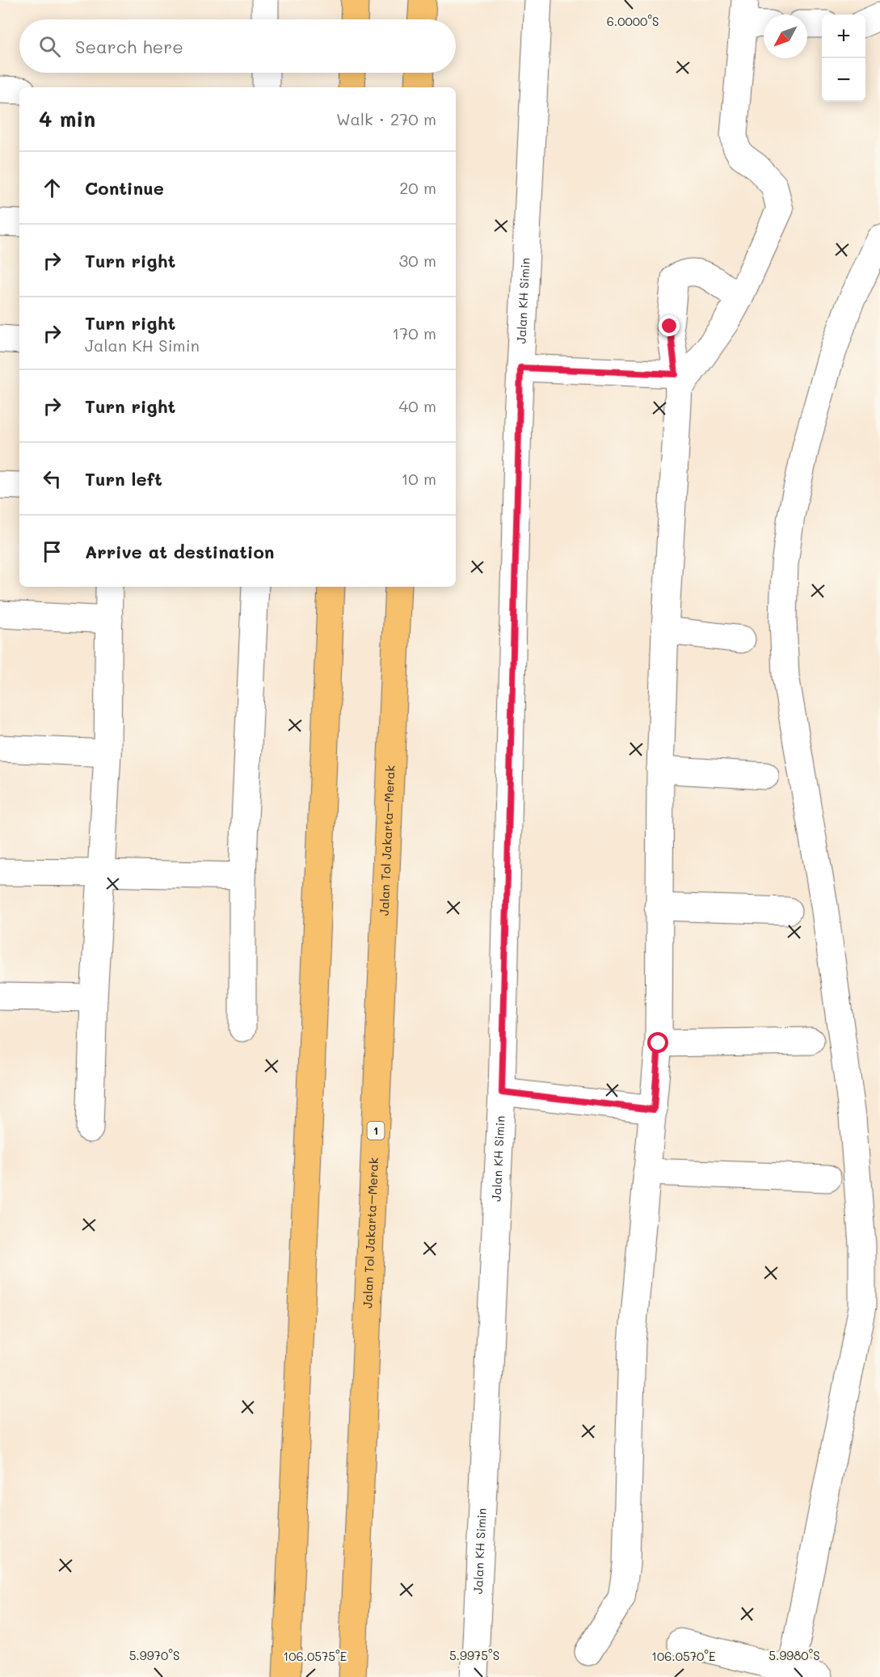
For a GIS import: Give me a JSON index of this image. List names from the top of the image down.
{
  "streets": {
    "highway": ["Jalan Tol Jakarta–Merak", "1"],
    "street": ["Jalan KH Simin"]
  },
  "north": "bottom left",
  "page": {
    "map_buttons": ["+", "−"],
    "search": "Search here",
    "heading": ["4 min", "Walk · 270 m"],
    "list": [
      ["Continue", "20 m"],
      ["Turn right", "30 m"],
      ["Turn right", "Jalan KH Simin", "170 m"],
      ["Turn right", "40 m"],
      ["Turn left", "10 m"],
      "Arrive at destination"
    ]
  },
  "coordinates": [
    "6.0000°S",
    "5.9970°S",
    "5.9975°S",
    "5.9980°S",
    "106.0575°E",
    "106.0570°E"
  ]
}
